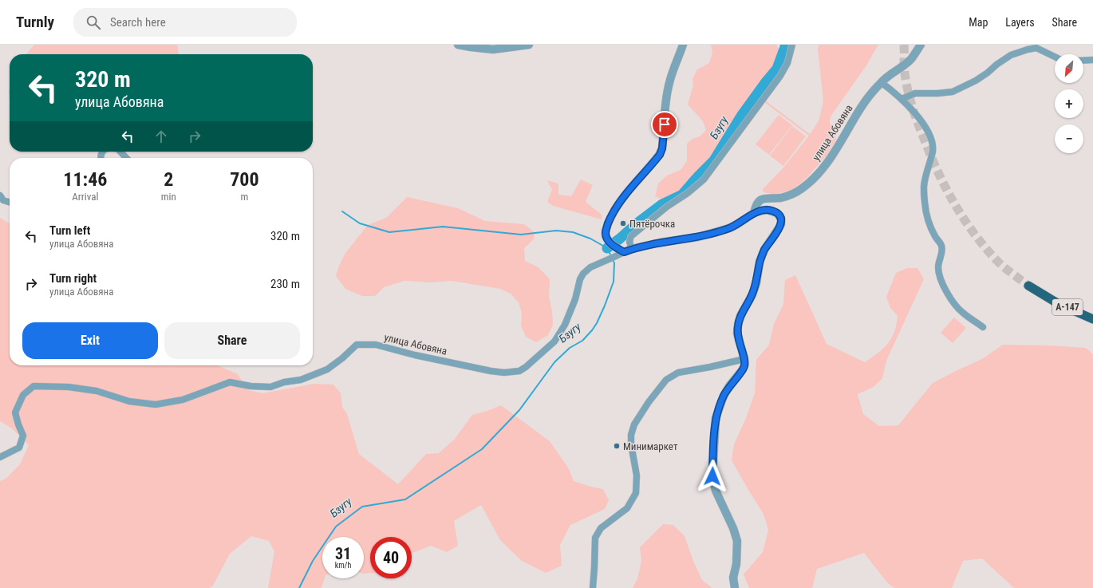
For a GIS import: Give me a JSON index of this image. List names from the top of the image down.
{
  "streets": {
    "highway": ["А-147"],
    "street": ["улица Абовяна"]
  },
  "water": ["Бзугу"],
  "places": ["Пятёрочка", "Минимаркет"],
  "north": "bottom left",
  "page": {
    "header": "Turnly",
    "search": "Search here",
    "nav": ["Map", "Layers", "Share"],
    "map_buttons": ["+", "−"],
    "turn": ["320 m", "улица Абовяна"],
    "eta": [
      "11:46",
      "Arrival",
      "2",
      "min",
      "700",
      "m"
    ],
    "list": [
      {
        "name": "Turn left",
        "note": "улица Абовяна",
        "value": "320 m"
      },
      {
        "name": "Turn right",
        "note": "улица Абовяна",
        "value": "230 m"
      }
    ],
    "buttons": ["Exit", "Share"],
    "speed": "31 km/h",
    "limit": "40"
  }
}
